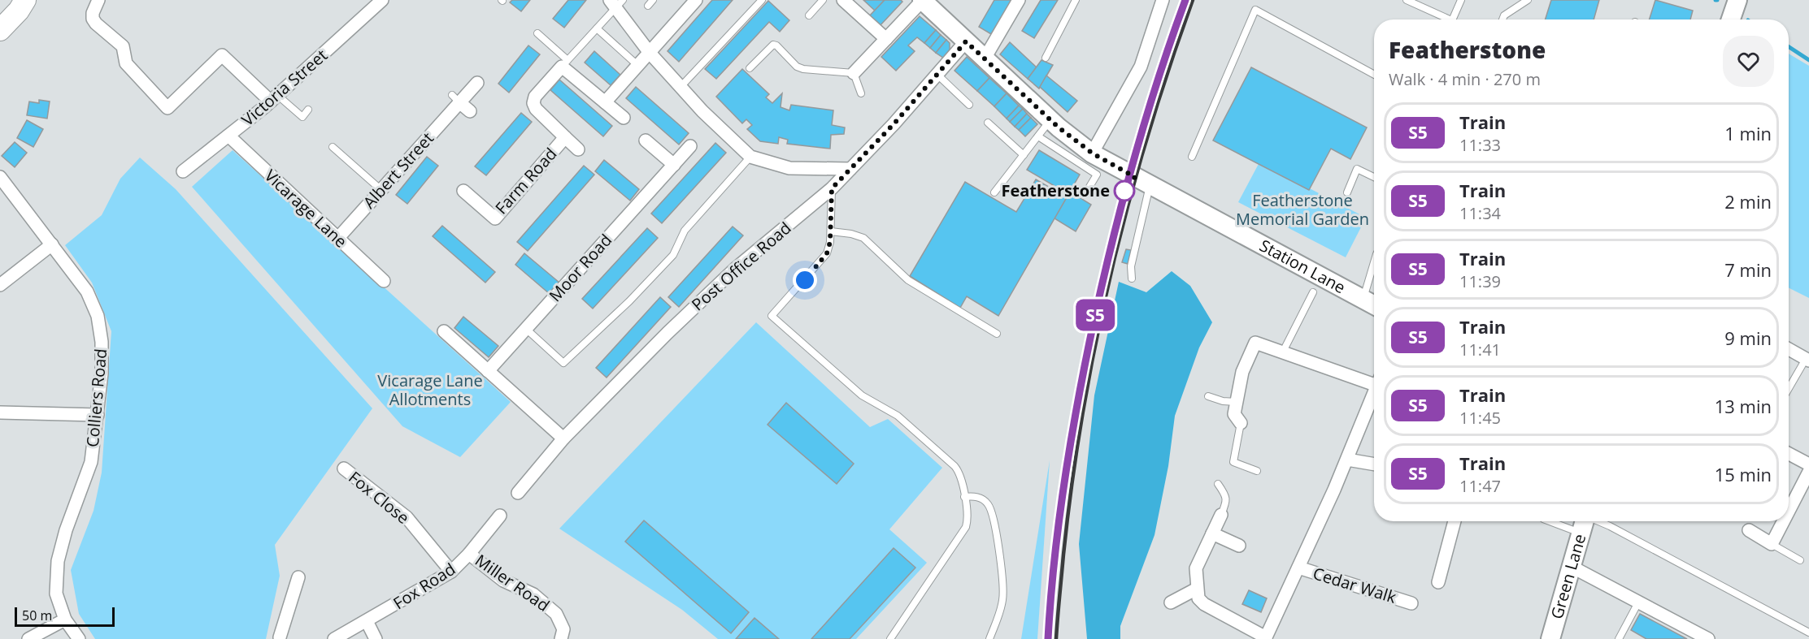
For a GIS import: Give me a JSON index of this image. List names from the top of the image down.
{
  "streets": {
    "main road": ["Station Lane", "Green Lane"],
    "street": [
      "Victoria Street",
      "Albert Street",
      "Farm Road",
      "Vicarage Lane",
      "Post Office Road",
      "Moor Road",
      "Colliers Road",
      "Fox Close",
      "Miller Road",
      "Cedar Walk",
      "Fox Road"
    ]
  },
  "crossings": [
    ["Victoria Street", "Vicarage Lane"],
    ["Albert Street", "Vicarage Lane"],
    ["Post Office Road", "Station Lane"],
    ["Fox Close", "Fox Road"],
    ["Miller Road", "Fox Road"]
  ],
  "parks": ["Featherstone Memorial Garden", "Vicarage Lane Allotments"],
  "places": ["Featherstone"],
  "scale_bar": "50 m",
  "page": {
    "on_map": "S5",
    "heading": ["Featherstone", "Walk · 4 min · 270 m"],
    "list": [
      {
        "mark": "S5",
        "name": "Train",
        "note": "11:33",
        "value": "1 min"
      },
      {
        "mark": "S5",
        "name": "Train",
        "note": "11:34",
        "value": "2 min"
      },
      {
        "mark": "S5",
        "name": "Train",
        "note": "11:39",
        "value": "7 min"
      },
      {
        "mark": "S5",
        "name": "Train",
        "note": "11:41",
        "value": "9 min"
      },
      {
        "mark": "S5",
        "name": "Train",
        "note": "11:45",
        "value": "13 min"
      },
      {
        "mark": "S5",
        "name": "Train",
        "note": "11:47",
        "value": "15 min"
      }
    ],
    "scale": "50 m"
  }
}
